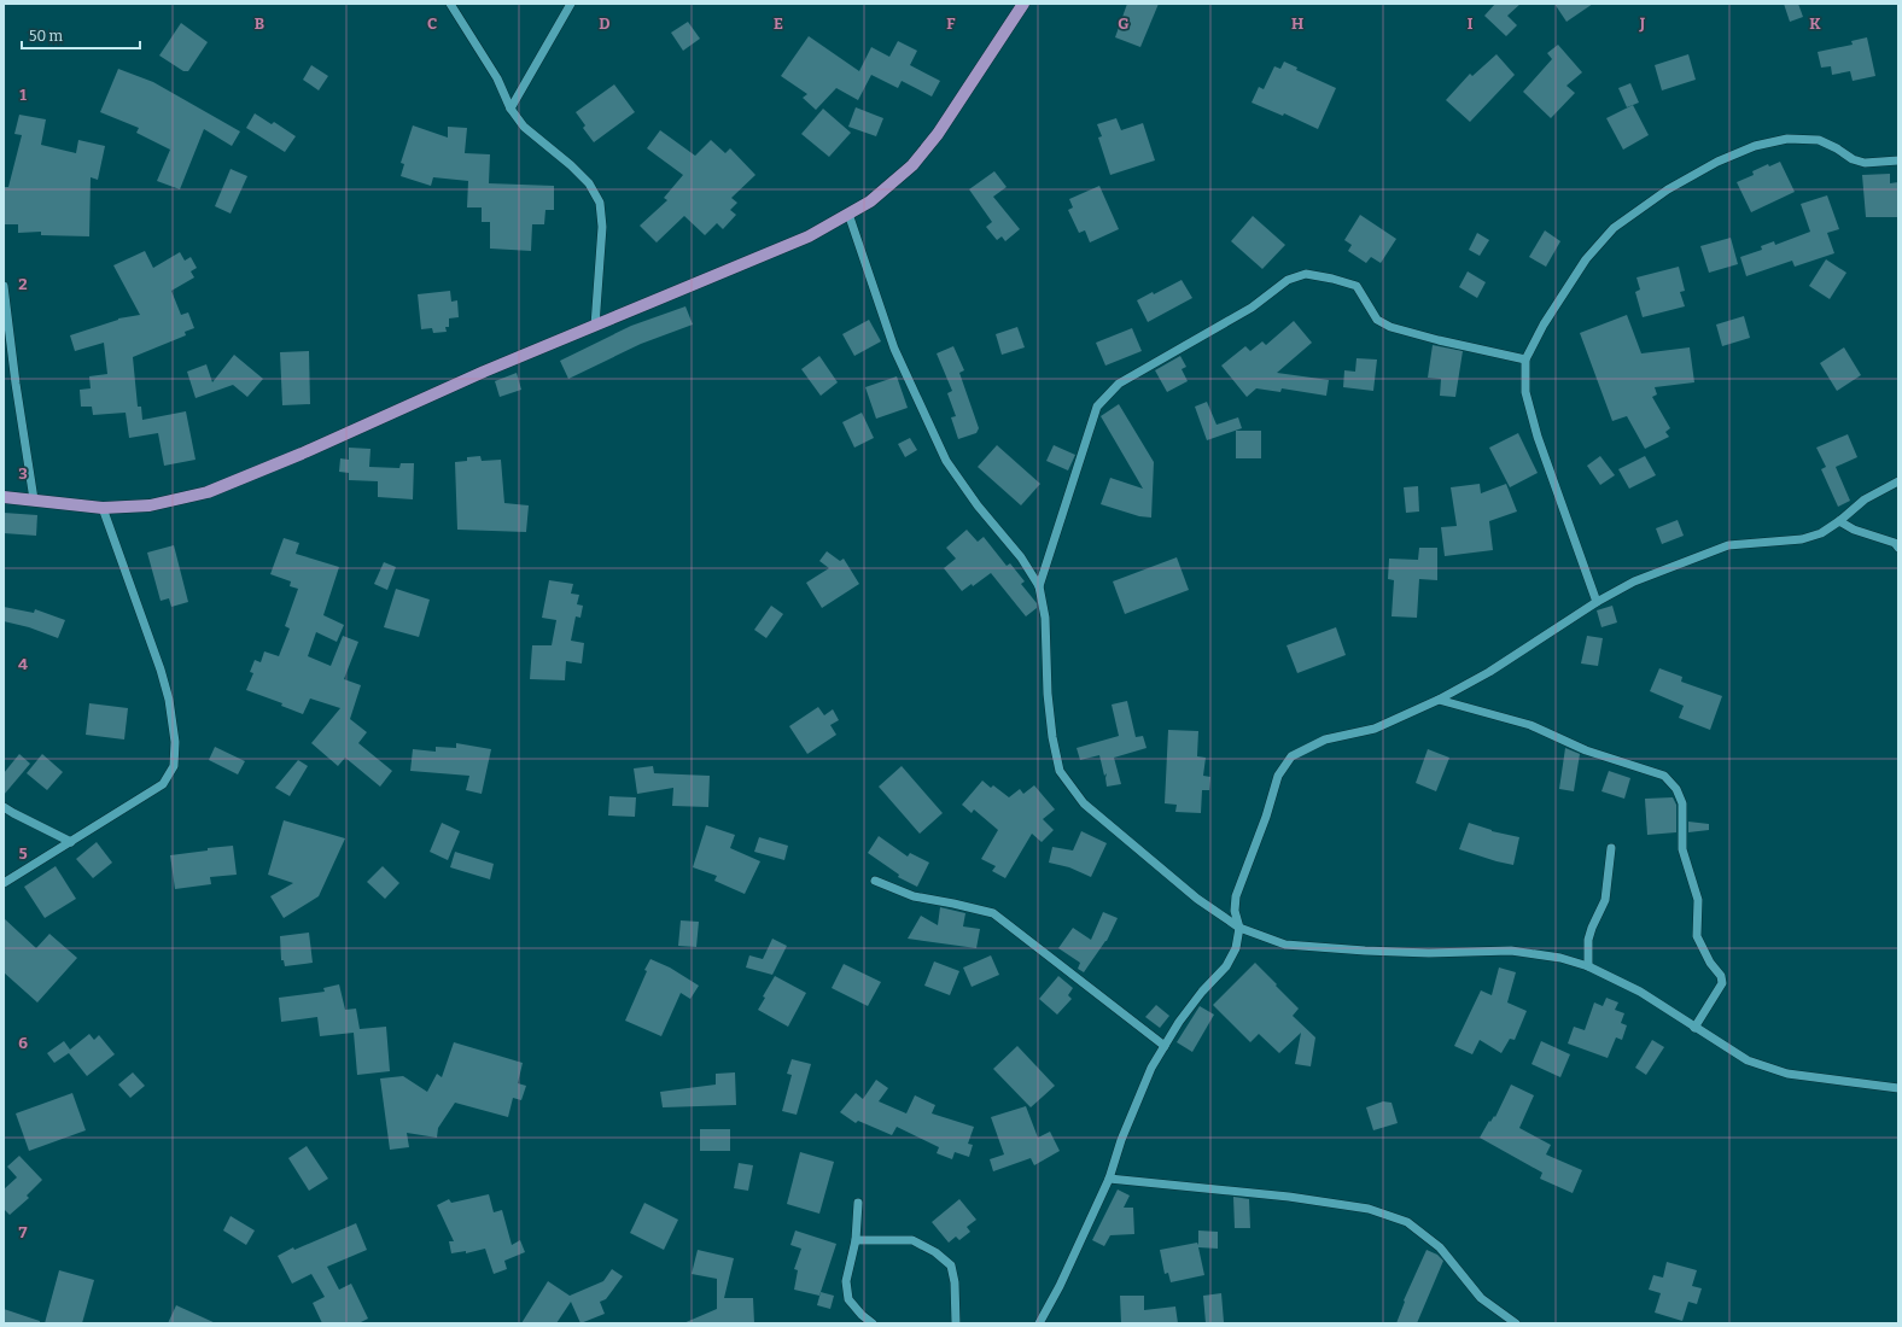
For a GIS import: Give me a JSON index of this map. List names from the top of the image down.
{
  "scale_bar": "50 m",
  "grid": {
    "columns": [
      "B",
      "C",
      "D",
      "E",
      "F",
      "G",
      "H",
      "I",
      "J",
      "K"
    ],
    "rows": [
      "1",
      "2",
      "3",
      "4",
      "5",
      "6",
      "7"
    ]
  }
}
